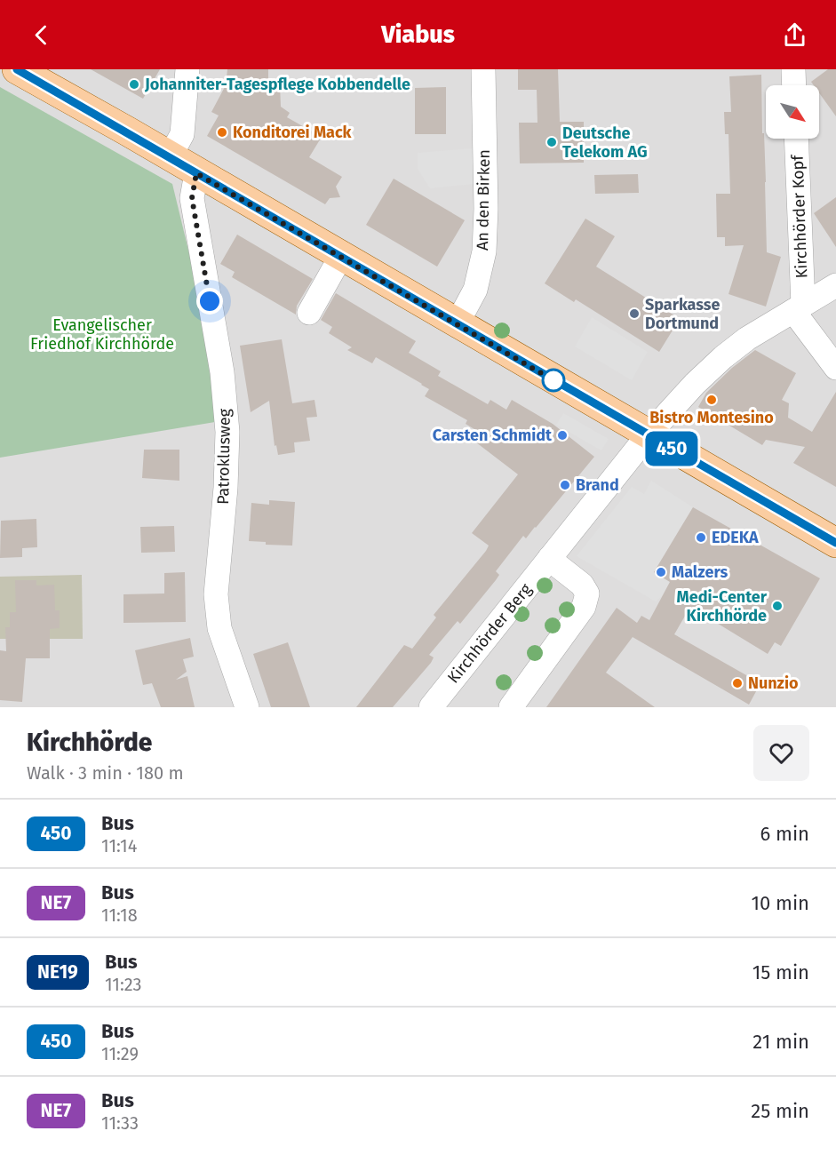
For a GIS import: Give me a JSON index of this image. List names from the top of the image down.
{
  "streets": {
    "street": [
      "An den Birken",
      "Kirchhörder Kopf",
      "Patroklusweg",
      "Kirchhörder Berg"
    ]
  },
  "crossings": [
    ["Kirchhörder Kopf", "Kirchhörder Berg"]
  ],
  "parks": ["Evangelischer Friedhof Kirchhörde"],
  "places": [
    "Johanniter-Tagespflege Kobbendelle",
    "Konditorei Mack",
    "Deutsche Telekom AG",
    "Sparkasse Dortmund",
    "Bistro Montesino",
    "Carsten Schmidt",
    "Brand",
    "EDEKA",
    "Malzers",
    "Medi-Center Kirchhörde",
    "Nunzio"
  ],
  "lines": ["bus line 450"],
  "north": "bottom right",
  "page": {
    "header": "Viabus",
    "on_map": "450",
    "heading": ["Kirchhörde", "Walk · 3 min · 180 m"],
    "list": [
      {
        "mark": "450",
        "name": "Bus",
        "note": "11:14",
        "value": "6 min"
      },
      {
        "mark": "NE7",
        "name": "Bus",
        "note": "11:18",
        "value": "10 min"
      },
      {
        "mark": "NE19",
        "name": "Bus",
        "note": "11:23",
        "value": "15 min"
      },
      {
        "mark": "450",
        "name": "Bus",
        "note": "11:29",
        "value": "21 min"
      },
      {
        "mark": "NE7",
        "name": "Bus",
        "note": "11:33",
        "value": "25 min"
      }
    ]
  }
}
